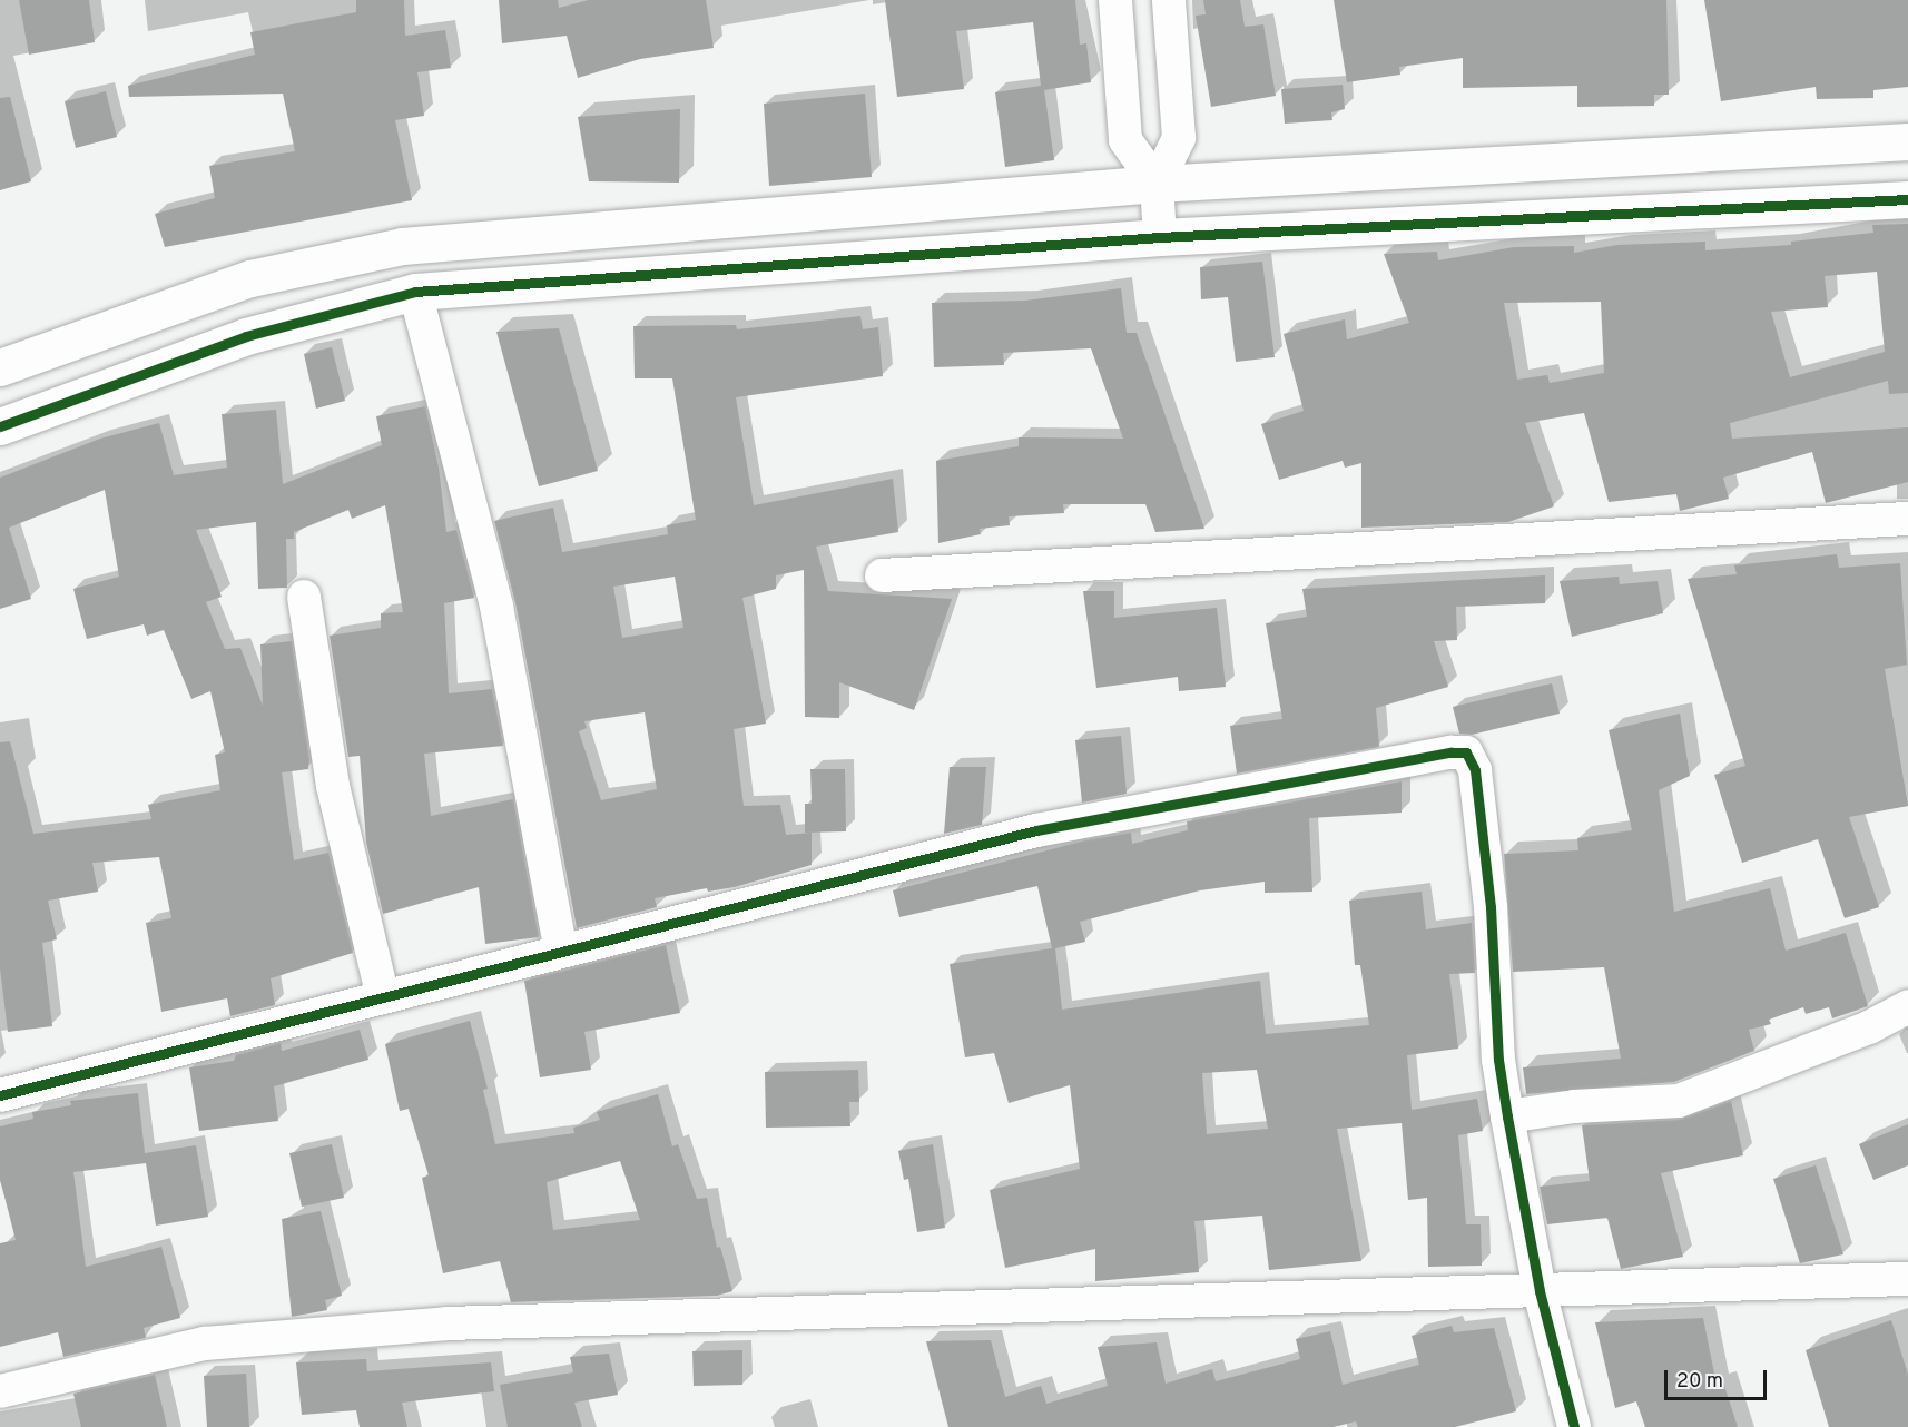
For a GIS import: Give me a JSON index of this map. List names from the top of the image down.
{
  "scale_bar": "20 m"
}
